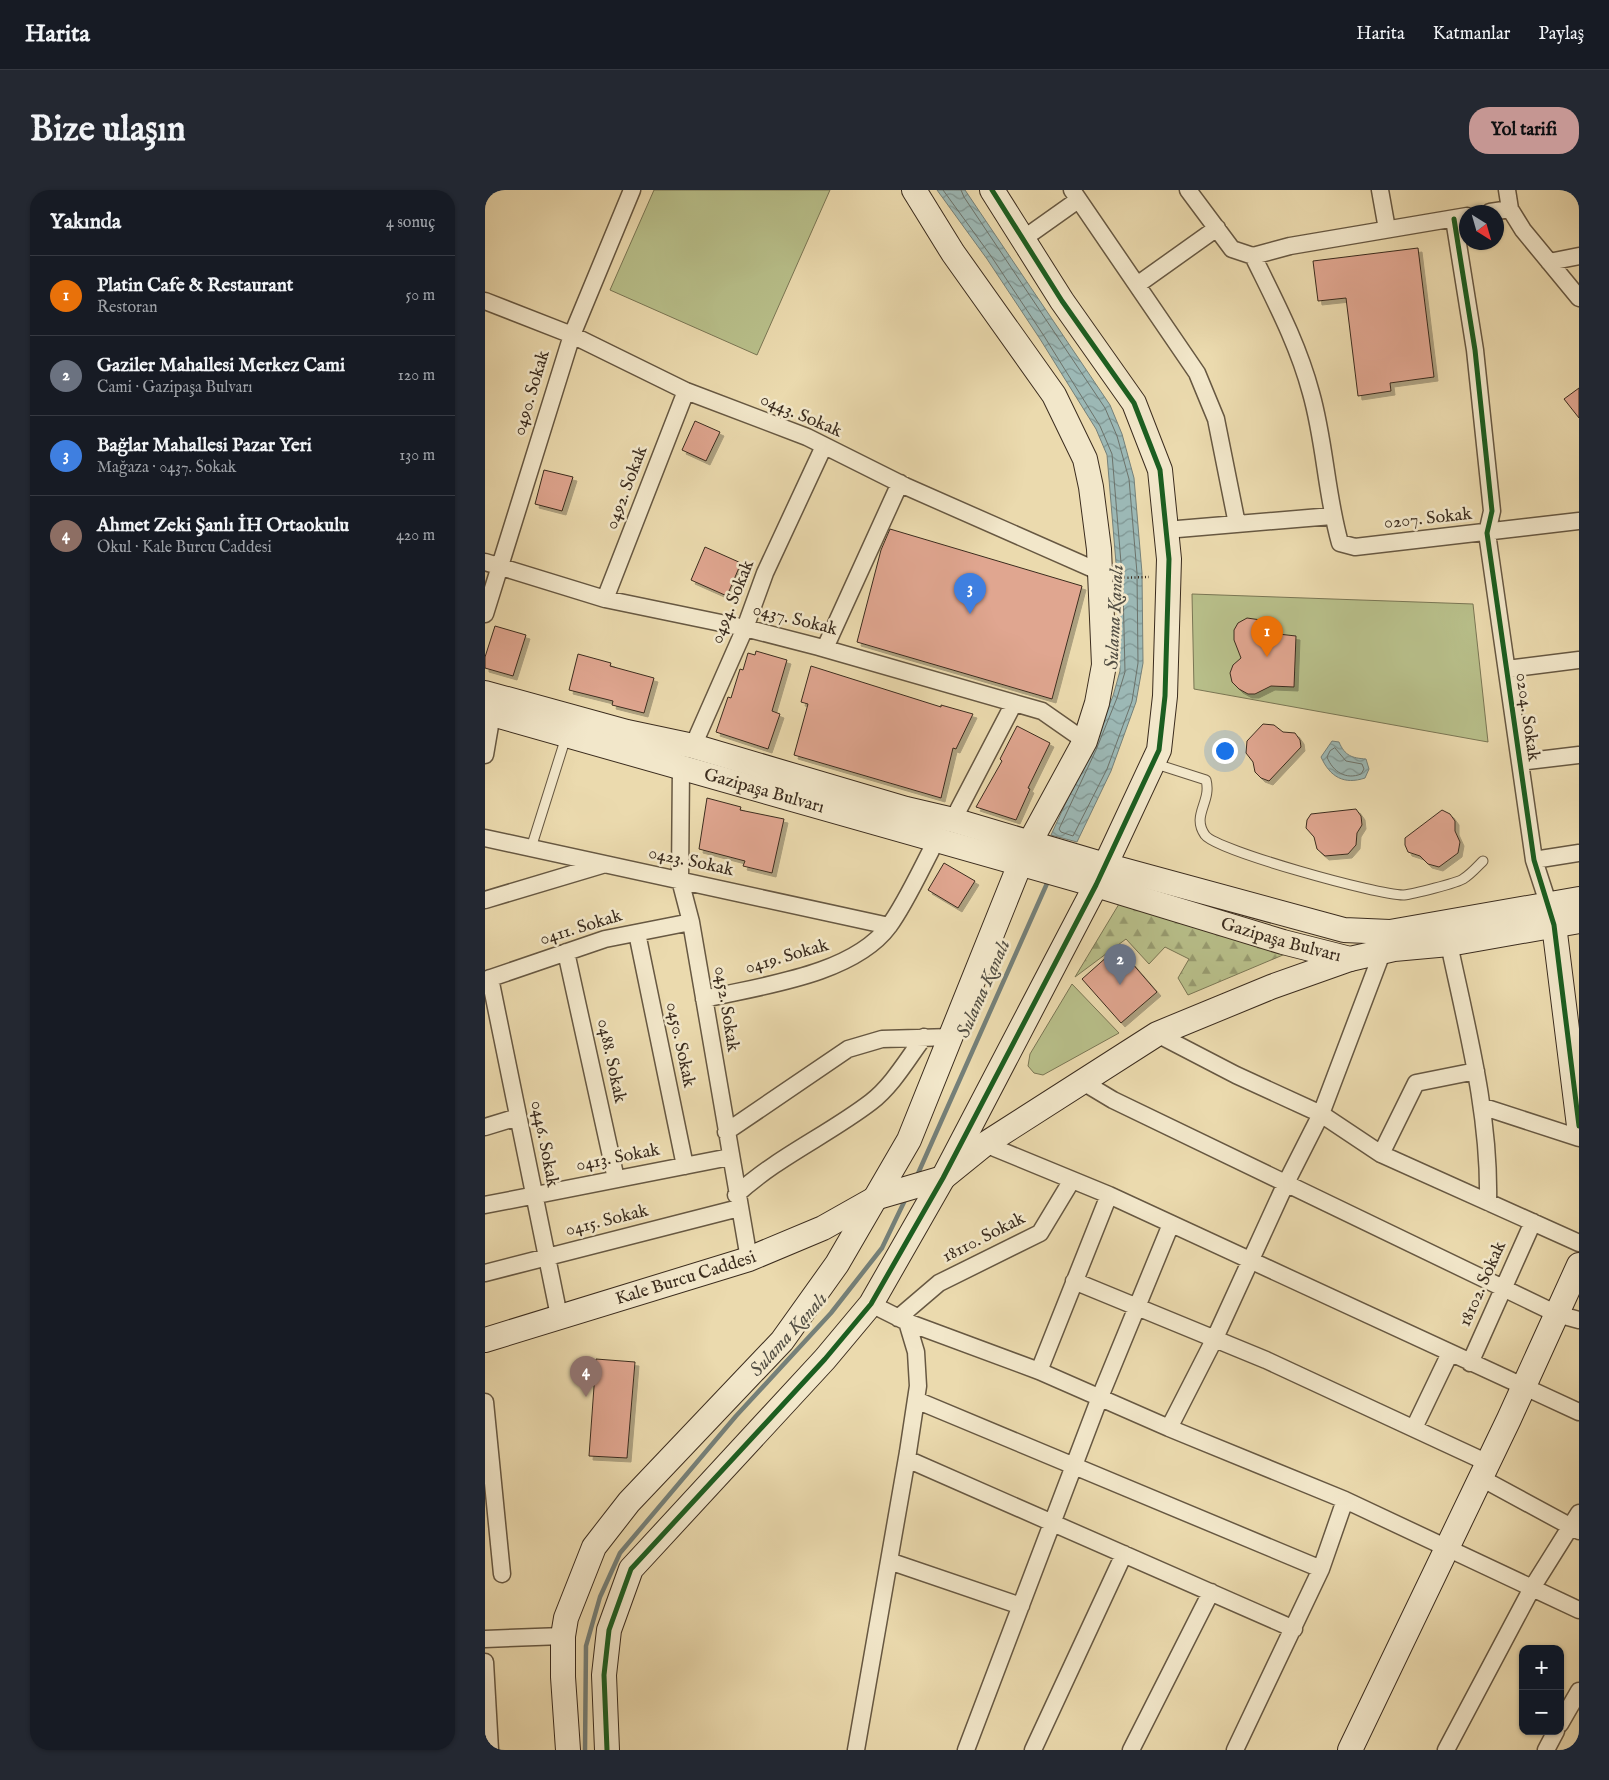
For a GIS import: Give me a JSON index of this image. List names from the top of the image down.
{
  "streets": {
    "street": [
      "0490. Sokak",
      "0443. Sokak",
      "0492. Sokak",
      "0207. Sokak",
      "0494. Sokak",
      "0437. Sokak",
      "0204. Sokak",
      "Gazipaşa Bulvarı",
      "0423. Sokak",
      "0411. Sokak",
      "0419. Sokak",
      "0452. Sokak",
      "0450. Sokak",
      "0488. Sokak",
      "0446. Sokak",
      "0413. Sokak",
      "0415. Sokak",
      "18110. Sokak",
      "Kale Burcu Caddesi",
      "18102. Sokak"
    ]
  },
  "crossings": [
    ["0490. Sokak", "0443. Sokak"],
    ["0490. Sokak", "0437. Sokak"],
    ["0443. Sokak", "0492. Sokak"],
    ["0443. Sokak", "0494. Sokak"],
    ["0492. Sokak", "0437. Sokak"],
    ["0207. Sokak", "0204. Sokak"],
    ["0494. Sokak", "0437. Sokak"],
    ["0494. Sokak", "Gazipaşa Bulvarı"],
    ["0494. Sokak", "0452. Sokak"],
    ["0204. Sokak", "Gazipaşa Bulvarı"],
    ["Gazipaşa Bulvarı", "0419. Sokak"],
    ["Gazipaşa Bulvarı", "0452. Sokak"],
    ["0423. Sokak", "0419. Sokak"],
    ["0423. Sokak", "0452. Sokak"],
    ["0411. Sokak", "0452. Sokak"],
    ["0411. Sokak", "0450. Sokak"],
    ["0411. Sokak", "0488. Sokak"],
    ["0411. Sokak", "0446. Sokak"],
    ["0419. Sokak", "0452. Sokak"],
    ["0452. Sokak", "0413. Sokak"],
    ["0452. Sokak", "0415. Sokak"],
    ["0452. Sokak", "Kale Burcu Caddesi"],
    ["0450. Sokak", "0413. Sokak"],
    ["0488. Sokak", "0413. Sokak"],
    ["0446. Sokak", "0413. Sokak"],
    ["0446. Sokak", "0415. Sokak"],
    ["0446. Sokak", "Kale Burcu Caddesi"]
  ],
  "water": ["Sulama Kanalı"],
  "north": "bottom right",
  "page": {
    "header": "Harita",
    "nav": ["Harita", "Katmanlar", "Paylaş"],
    "buttons": "Yol tarifi",
    "title": "Bize ulaşın",
    "heading": ["Yakında", "4 sonuç"],
    "list": [
      {
        "mark": "1",
        "name": "Platin Cafe & Restaurant",
        "note": "Restoran",
        "value": "50 m"
      },
      {
        "mark": "2",
        "name": "Gaziler Mahallesi Merkez Cami",
        "note": "Cami · Gazipaşa Bulvarı",
        "value": "120 m"
      },
      {
        "mark": "3",
        "name": "Bağlar Mahallesi Pazar Yeri",
        "note": "Mağaza · 0437. Sokak",
        "value": "130 m"
      },
      {
        "mark": "4",
        "name": "Ahmet Zeki Şanlı İH Ortaokulu",
        "note": "Okul · Kale Burcu Caddesi",
        "value": "420 m"
      }
    ],
    "pins": [
      "3",
      "1",
      "2",
      "4"
    ],
    "map_buttons": ["+", "−"]
  }
}
